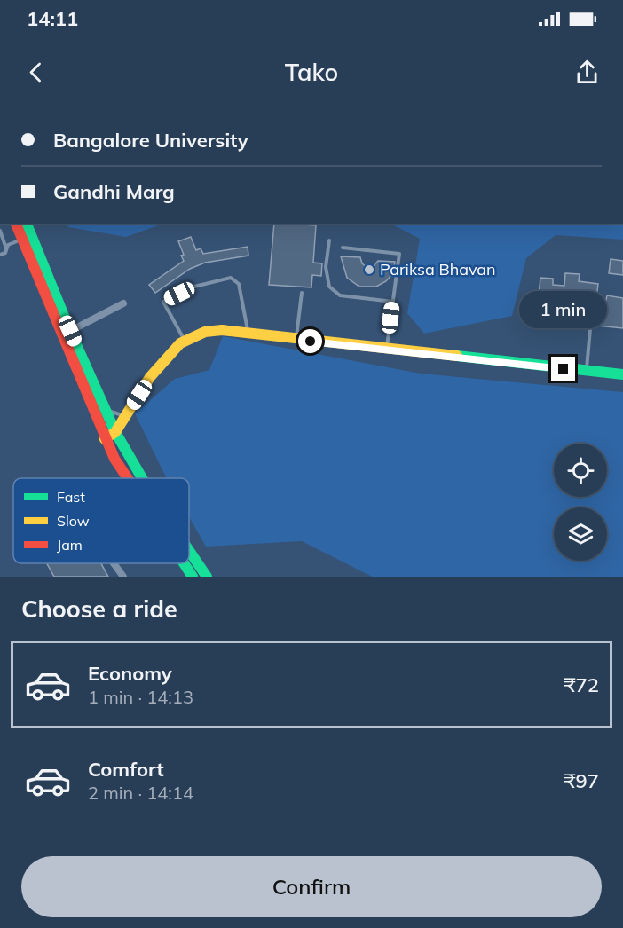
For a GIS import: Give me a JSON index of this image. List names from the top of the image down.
{
  "places": ["Pariksa Bhavan"],
  "legend": ["Fast", "Slow", "Jam"],
  "page": {
    "status": "14:11",
    "header": "Tako",
    "banner": ["Bangalore University", "Gandhi Marg"],
    "bubble": "1 min",
    "heading": "Choose a ride",
    "list": [
      {
        "name": "Economy",
        "note": "1 min · 14:13",
        "value": "₹72"
      },
      {
        "name": "Comfort",
        "note": "2 min · 14:14",
        "value": "₹97"
      }
    ],
    "buttons": "Confirm"
  }
}
